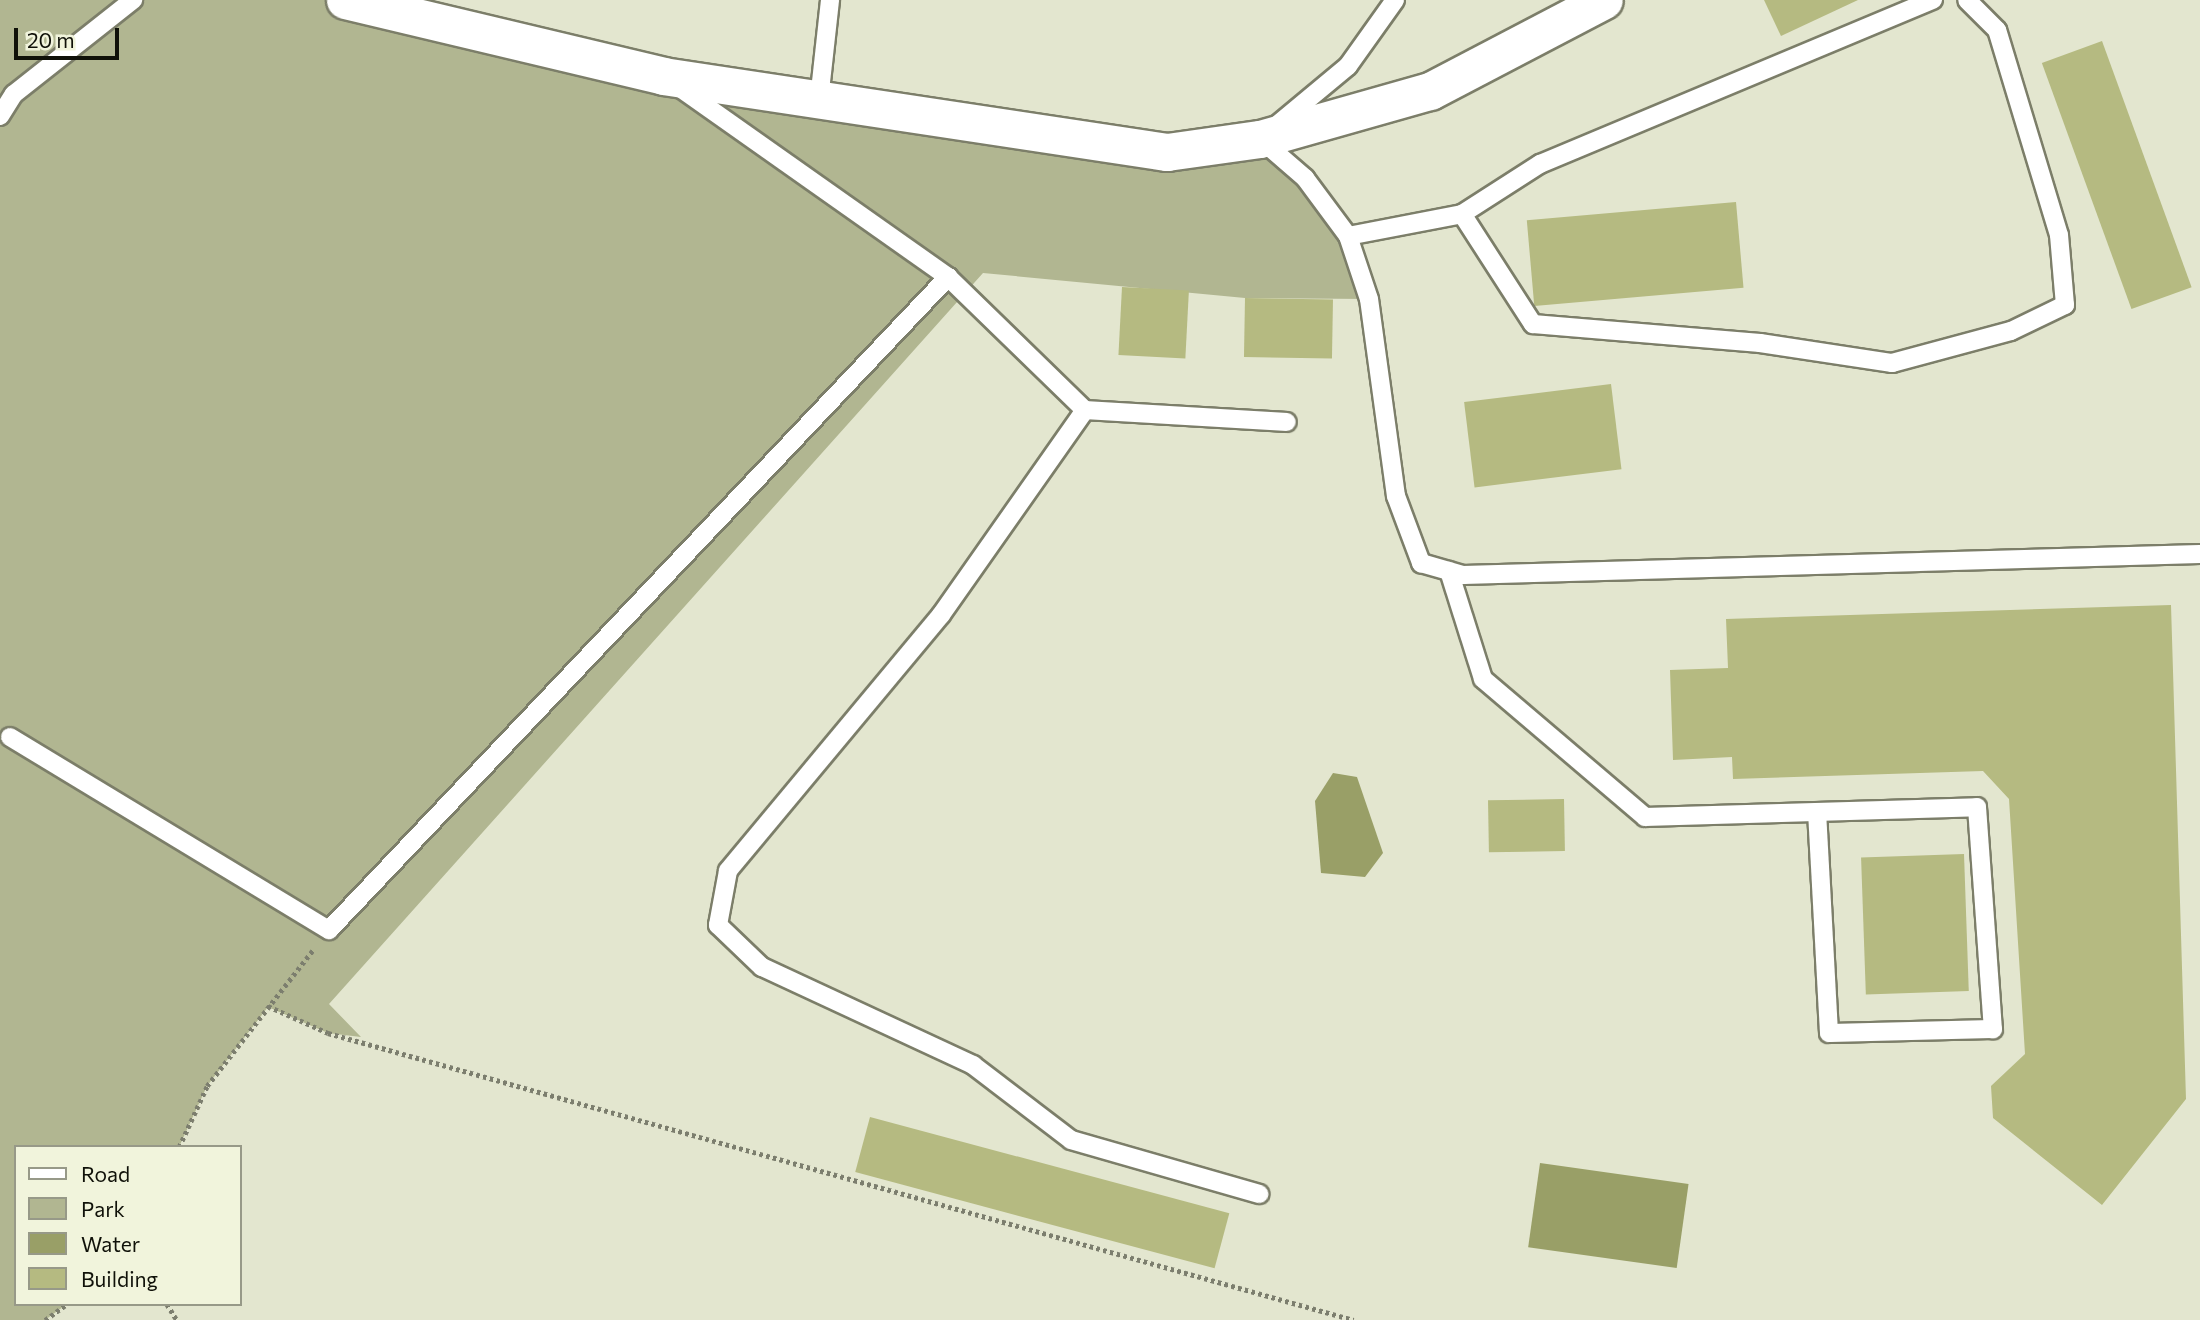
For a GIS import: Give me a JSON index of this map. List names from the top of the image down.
{
  "legend": [
    "Road",
    "Park",
    "Water",
    "Building"
  ],
  "scale_bar": "20 m"
}
